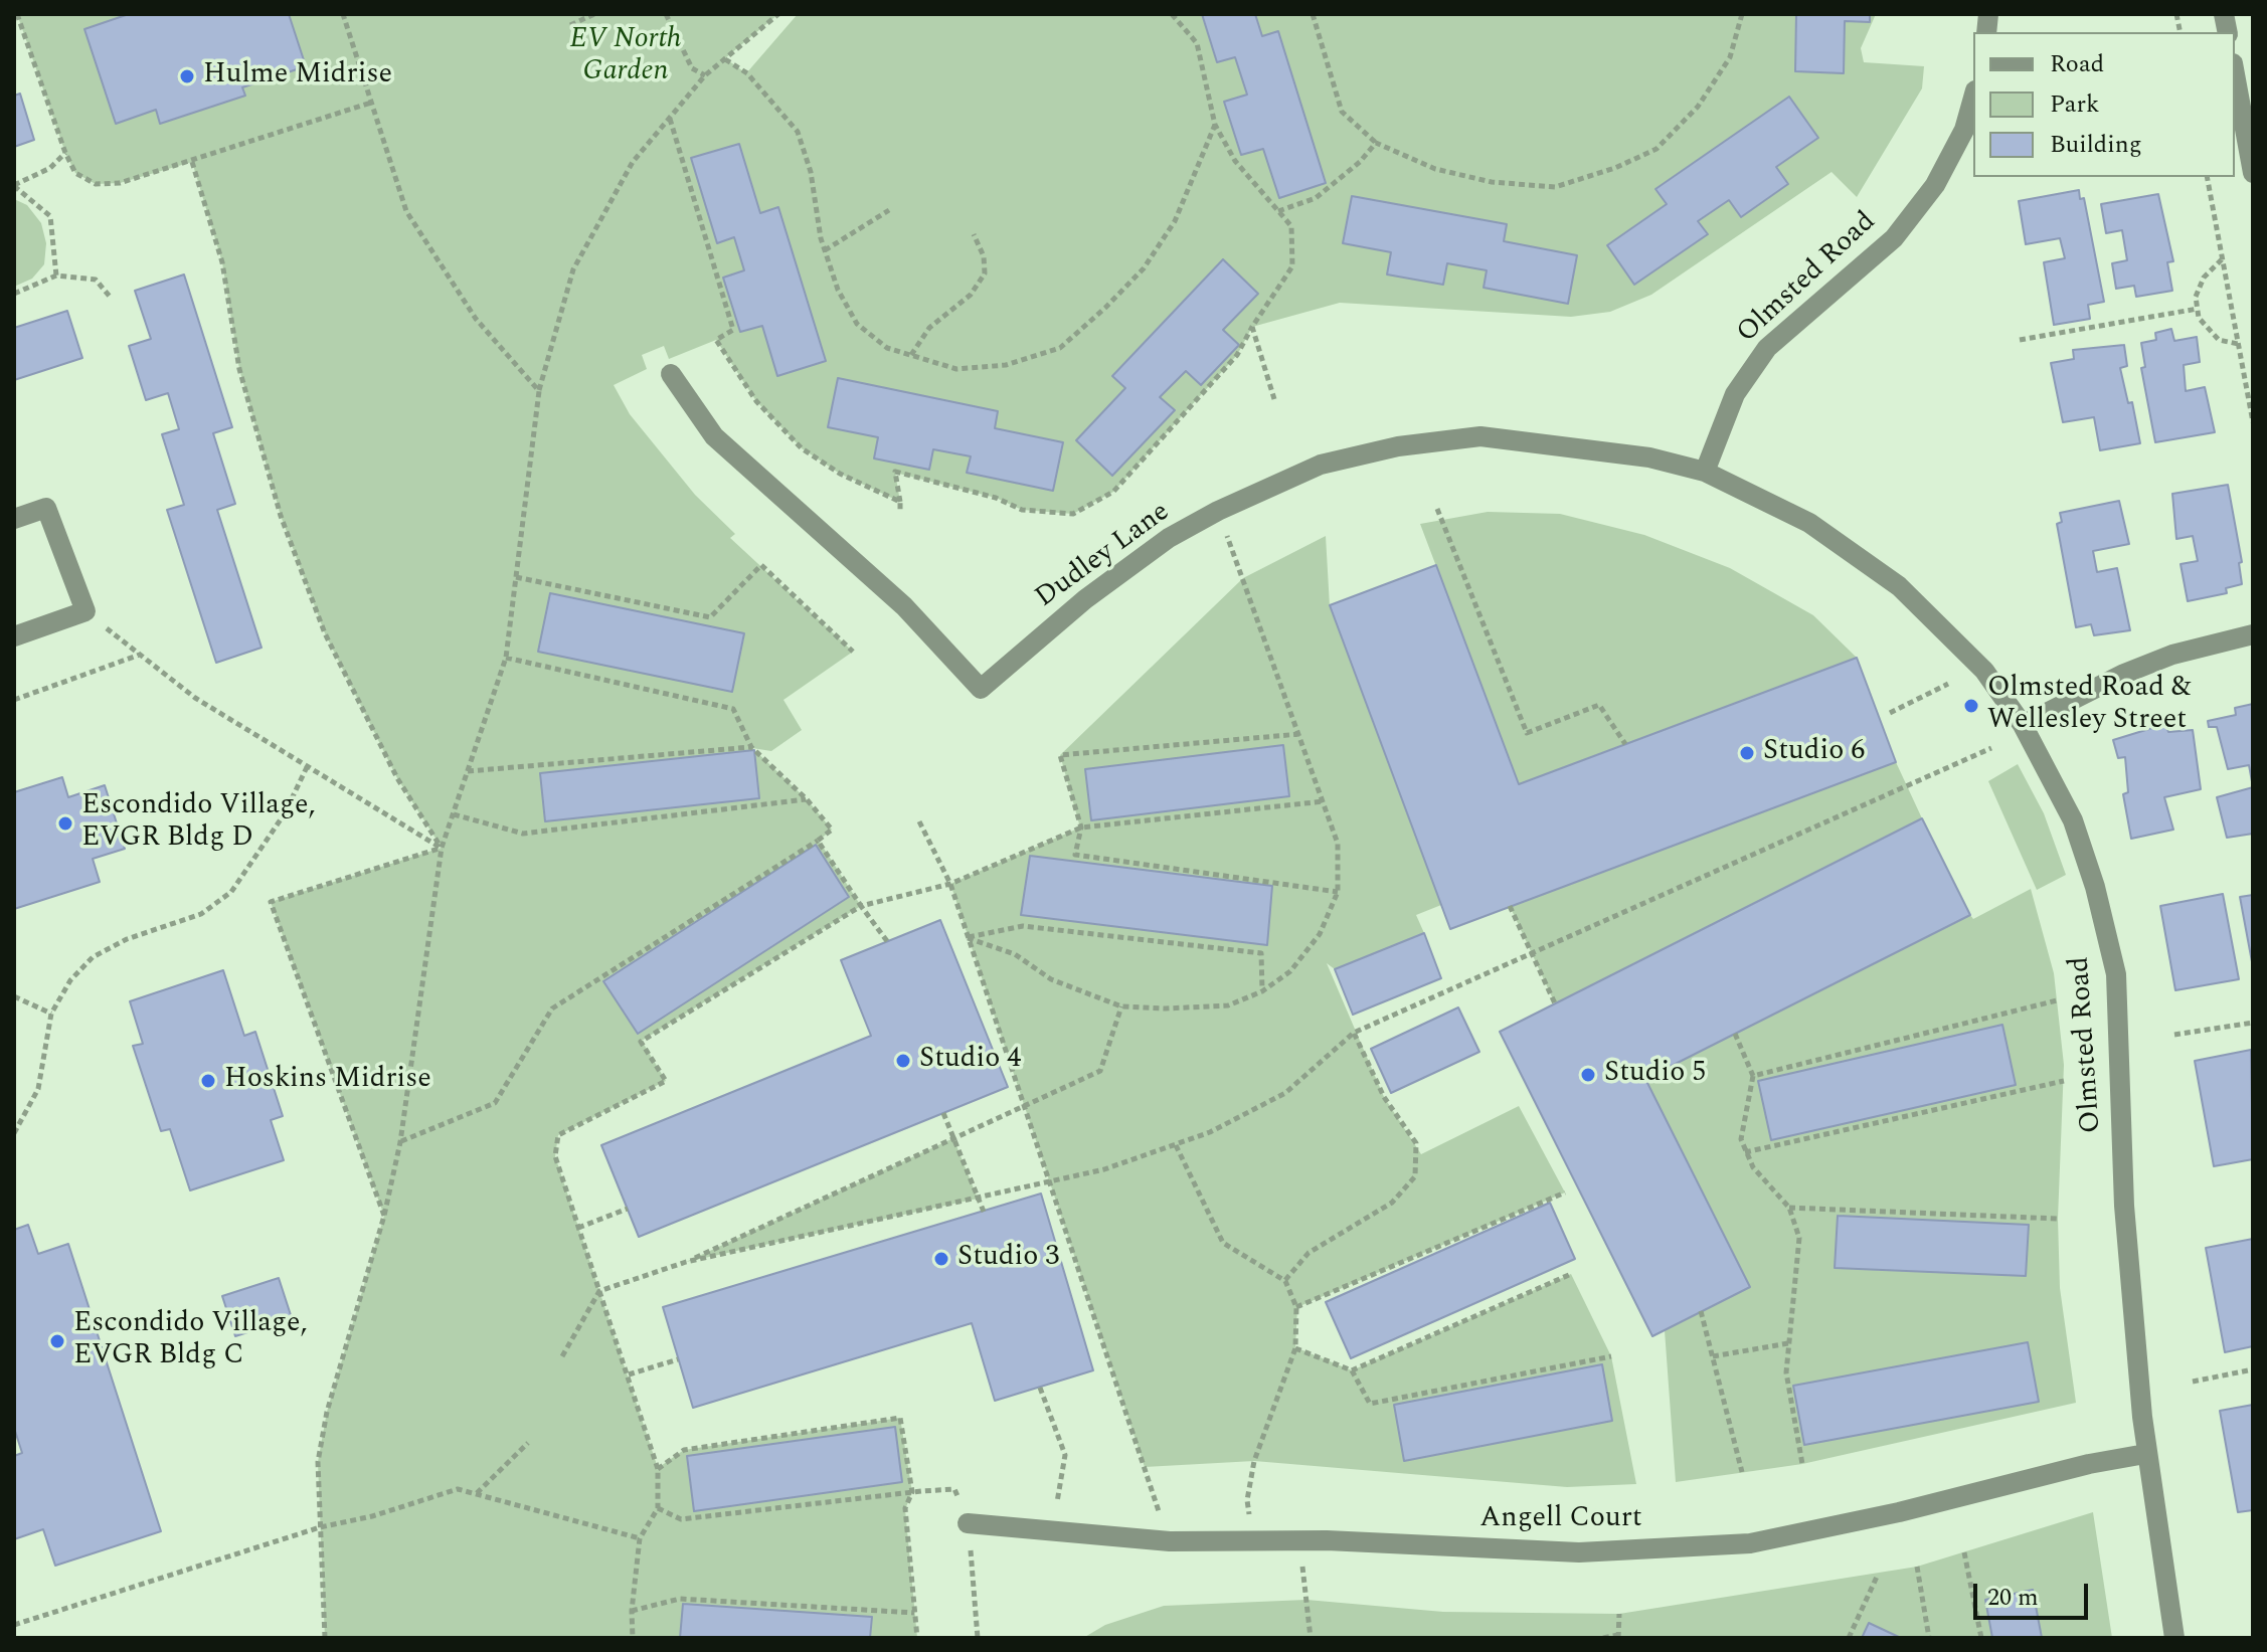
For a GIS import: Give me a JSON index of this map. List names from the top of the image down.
{
  "streets": {
    "street": ["Olmsted Road", "Dudley Lane", "Angell Court"]
  },
  "crossings": [
    ["Olmsted Road", "Dudley Lane"],
    ["Olmsted Road", "Angell Court"]
  ],
  "parks": ["EV North Garden"],
  "places": [
    "Hulme Midrise",
    "Olmsted Road & Wellesley Street",
    "Studio 6",
    "Escondido Village, EVGR Bldg D",
    "Studio 4",
    "Studio 5",
    "Hoskins Midrise",
    "Studio 3",
    "Escondido Village, EVGR Bldg C"
  ],
  "legend": ["Road", "Park", "Building"],
  "scale_bar": "20 m"
}
